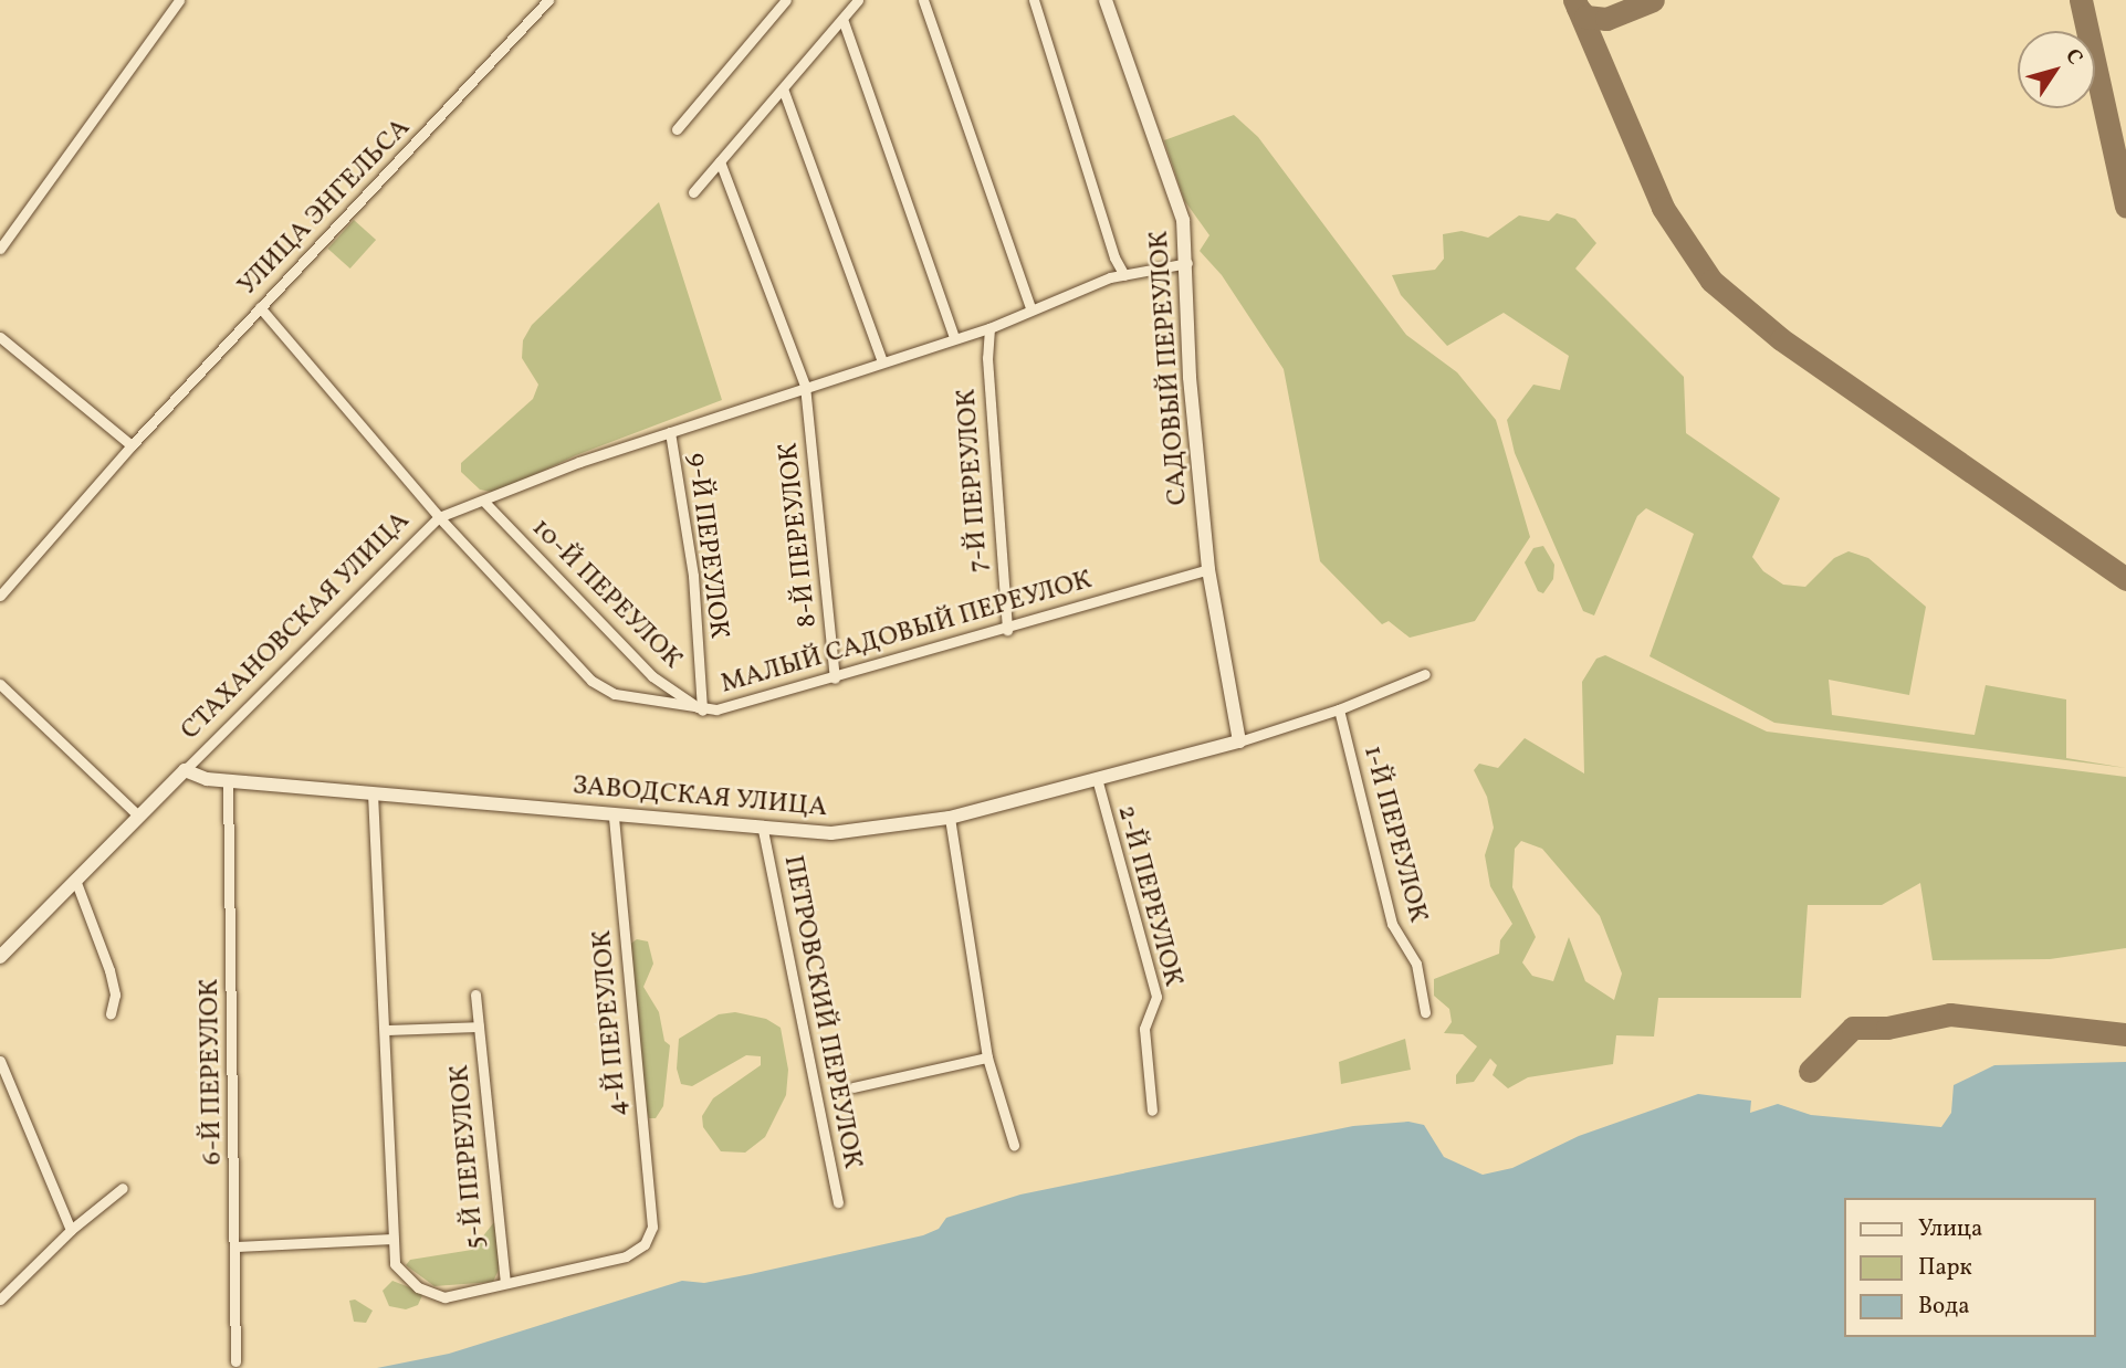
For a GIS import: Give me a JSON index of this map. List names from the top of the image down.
{
  "streets": {
    "street": [
      "УЛИЦА ЭНГЕЛЬСА",
      "САДОВЫЙ ПЕРЕУЛОК",
      "7-Й ПЕРЕУЛОК",
      "8-Й ПЕРЕУЛОК",
      "9-Й ПЕРЕУЛОК",
      "10-Й ПЕРЕУЛОК",
      "СТАХАНОВСКАЯ УЛИЦА",
      "МАЛЫЙ САДОВЫЙ ПЕРЕУЛОК",
      "ЗАВОДСКАЯ УЛИЦА",
      "1-Й ПЕРЕУЛОК",
      "2-Й ПЕРЕУЛОК",
      "ПЕТРОВСКИЙ ПЕРЕУЛОК",
      "4-Й ПЕРЕУЛОК",
      "6-Й ПЕРЕУЛОК",
      "5-Й ПЕРЕУЛОК"
    ]
  },
  "crossings": [
    ["САДОВЫЙ ПЕРЕУЛОК", "МАЛЫЙ САДОВЫЙ ПЕРЕУЛОК"],
    ["САДОВЫЙ ПЕРЕУЛОК", "ЗАВОДСКАЯ УЛИЦА"],
    ["7-Й ПЕРЕУЛОК", "МАЛЫЙ САДОВЫЙ ПЕРЕУЛОК"],
    ["8-Й ПЕРЕУЛОК", "МАЛЫЙ САДОВЫЙ ПЕРЕУЛОК"],
    ["9-Й ПЕРЕУЛОК", "10-Й ПЕРЕУЛОК"],
    ["9-Й ПЕРЕУЛОК", "МАЛЫЙ САДОВЫЙ ПЕРЕУЛОК"],
    ["10-Й ПЕРЕУЛОК", "МАЛЫЙ САДОВЫЙ ПЕРЕУЛОК"],
    ["СТАХАНОВСКАЯ УЛИЦА", "МАЛЫЙ САДОВЫЙ ПЕРЕУЛОК"],
    ["СТАХАНОВСКАЯ УЛИЦА", "ЗАВОДСКАЯ УЛИЦА"],
    ["ЗАВОДСКАЯ УЛИЦА", "1-Й ПЕРЕУЛОК"],
    ["ЗАВОДСКАЯ УЛИЦА", "2-Й ПЕРЕУЛОК"],
    ["ЗАВОДСКАЯ УЛИЦА", "ПЕТРОВСКИЙ ПЕРЕУЛОК"],
    ["ЗАВОДСКАЯ УЛИЦА", "4-Й ПЕРЕУЛОК"],
    ["ЗАВОДСКАЯ УЛИЦА", "6-Й ПЕРЕУЛОК"],
    ["ЗАВОДСКАЯ УЛИЦА", "5-Й ПЕРЕУЛОК"],
    ["4-Й ПЕРЕУЛОК", "5-Й ПЕРЕУЛОК"]
  ],
  "legend": ["Улица", "Парк", "Вода"],
  "north": "top right"
}
